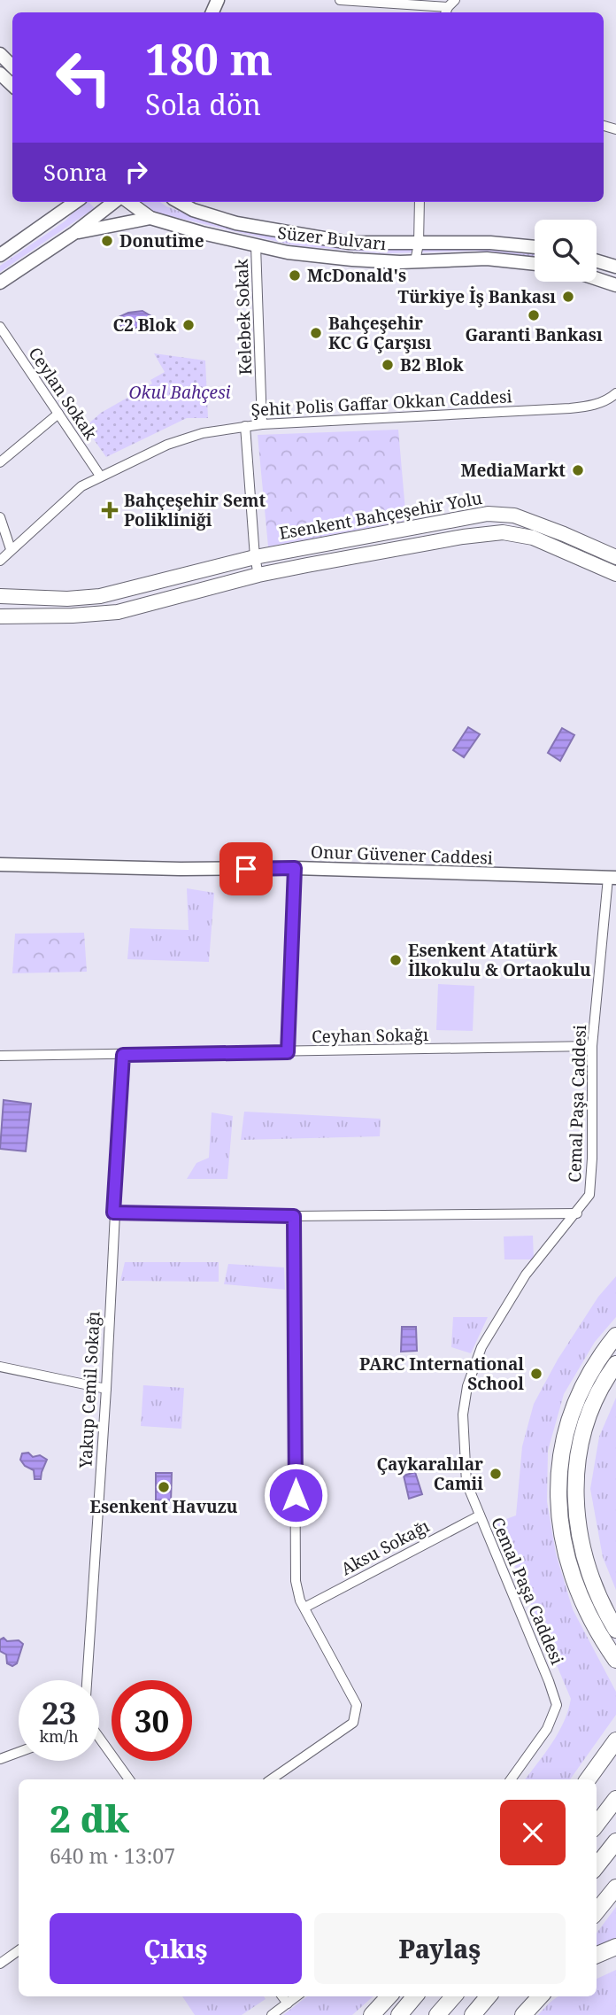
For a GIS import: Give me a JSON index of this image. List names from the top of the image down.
{
  "streets": {
    "main road": ["Süzer Bulvarı", "Esenkent Bahçeşehir Yolu", "Onur Güvener Caddesi"],
    "street": [
      "Kelebek Sokak",
      "Ceylan Sokak",
      "Şehit Polis Gaffar Okkan Caddesi",
      "Ceyhan Sokağı",
      "Cemal Paşa Caddesi",
      "Yakup Cemil Sokağı",
      "Aksu Sokağı"
    ]
  },
  "crossings": [
    ["Süzer Bulvarı", "Kelebek Sokak"],
    ["Kelebek Sokak", "Şehit Polis Gaffar Okkan Caddesi"],
    ["Ceylan Sokak", "Şehit Polis Gaffar Okkan Caddesi"],
    ["Onur Güvener Caddesi", "Cemal Paşa Caddesi"],
    ["Ceyhan Sokağı", "Cemal Paşa Caddesi"],
    ["Ceyhan Sokağı", "Yakup Cemil Sokağı"],
    ["Cemal Paşa Caddesi", "Aksu Sokağı"]
  ],
  "parks": ["Okul Bahçesi"],
  "places": {
    "other": [
      "Donutime",
      "McDonald's",
      "Türkiye İş Bankası",
      "Garanti Bankası",
      "C2 Blok",
      "Bahçeşehir KC G Çarşısı",
      "B2 Blok",
      "MediaMarkt",
      "Esenkent Atatürk İlkokulu & Ortaokulu",
      "PARC International School",
      "Çaykaralılar Camii",
      "Esenkent Havuzu"
    ],
    "health": ["Bahçeşehir Semt Polikliniği"]
  },
  "page": {
    "turn": ["180 m", "Sola dön"],
    "then": "Sonra",
    "speed": "23 km/h",
    "limit": "30",
    "heading": ["2 dk", "640 m · 13:07"],
    "buttons": ["Çıkış", "Paylaş"]
  }
}
